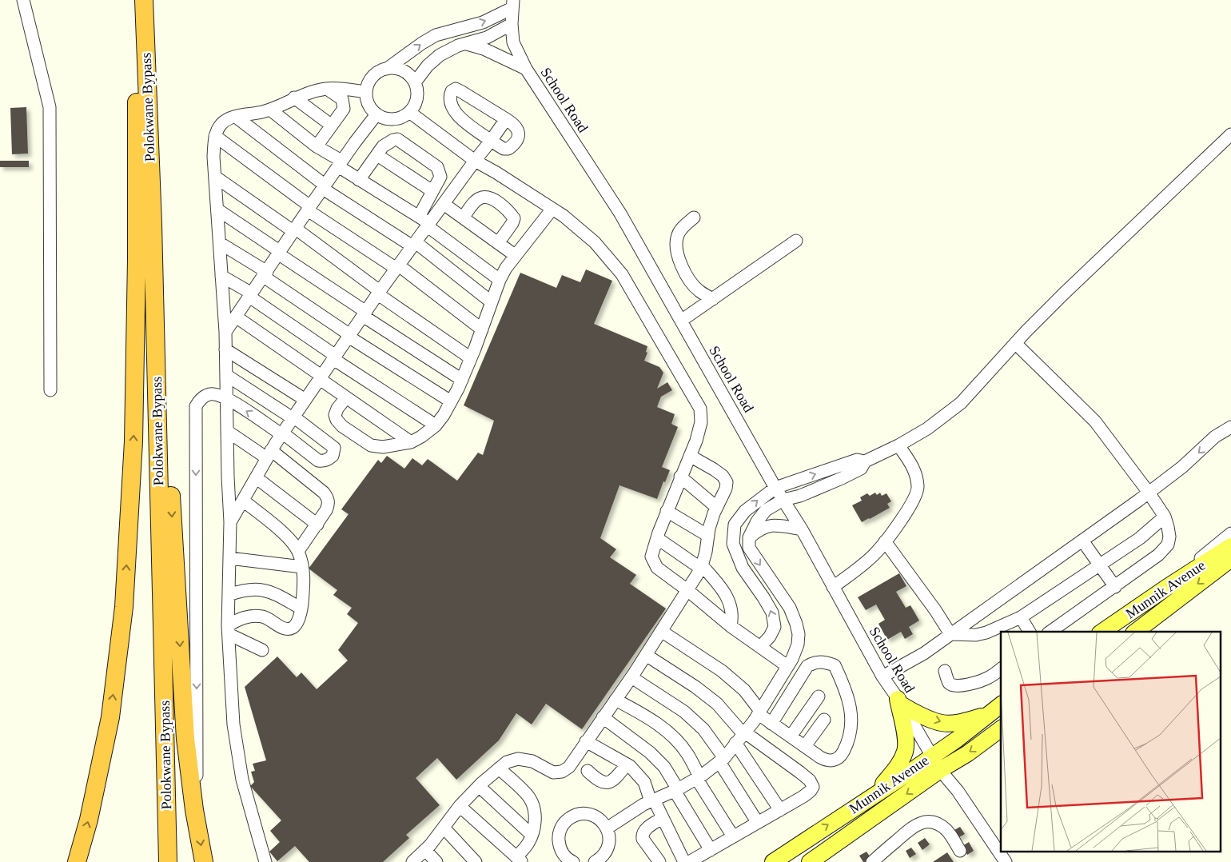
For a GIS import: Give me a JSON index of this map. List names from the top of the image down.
{
  "streets": {
    "highway": ["Polokwane Bypass"],
    "main road": ["Munnik Avenue"],
    "street": ["School Road"]
  },
  "crossings": [
    ["School Road", "Munnik Avenue"]
  ]
}
